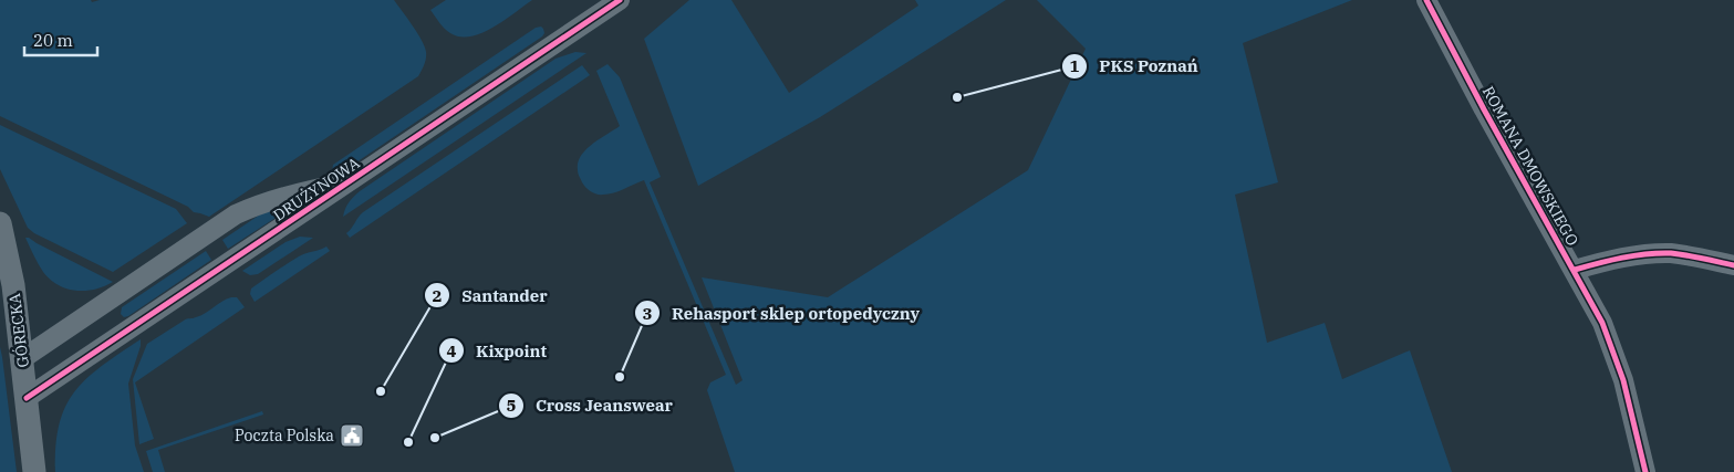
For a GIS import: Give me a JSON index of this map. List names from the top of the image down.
{
  "streets": {
    "street": ["ROMANA DMOWSKIEGO", "DRUŻYNOWA", "GÓRECKA"]
  },
  "crossings": [
    ["DRUŻYNOWA", "GÓRECKA"]
  ],
  "places": {
    "other": [
      "PKS Poznań",
      "Rehasport sklep ortopedyczny",
      "Santander",
      "Cross Jeanswear",
      "Kixpoint"
    ],
    "public building": ["Poczta Polska"]
  },
  "scale_bar": "20 m"
}
